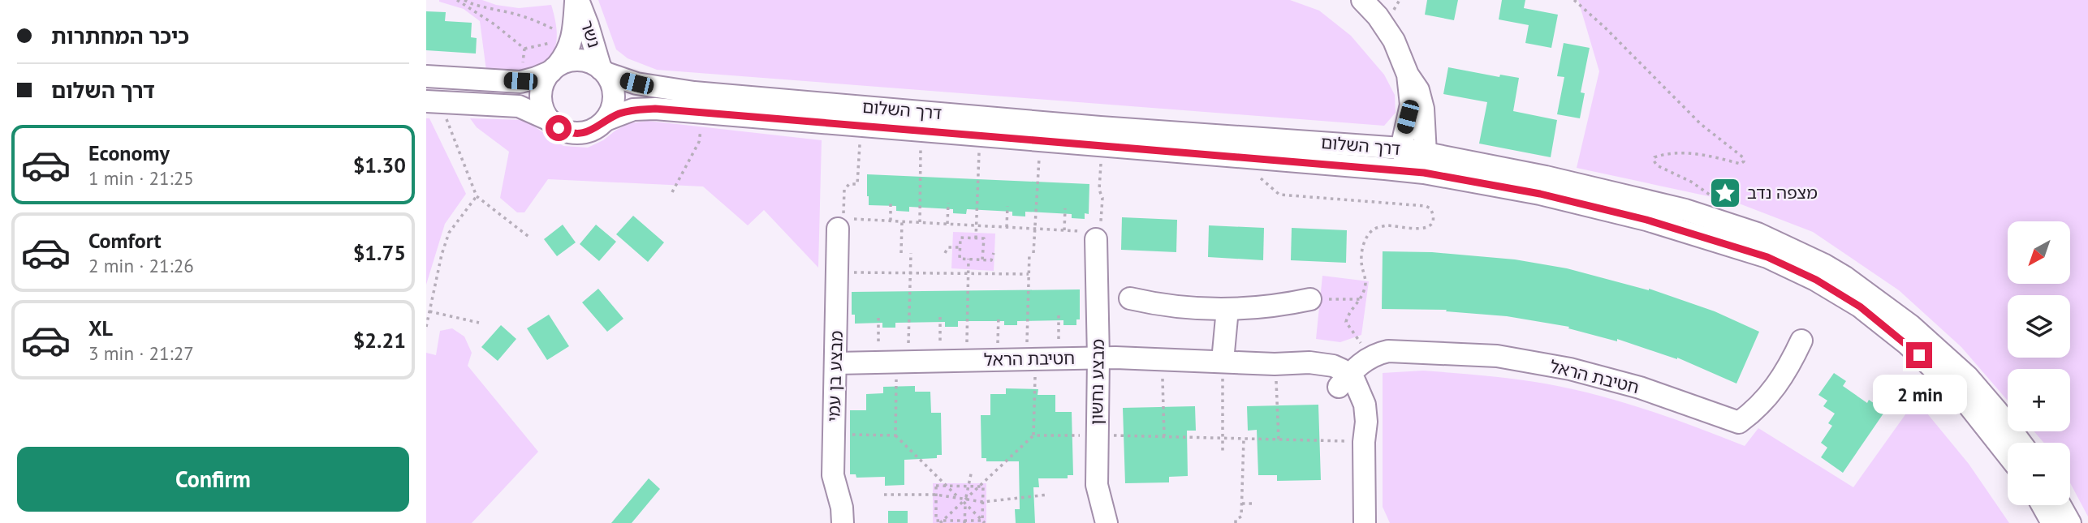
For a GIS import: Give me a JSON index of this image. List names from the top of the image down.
{
  "streets": {
    "street": [
      "נשר",
      "דרך השלום",
      "חטיבת הראל",
      "מבצע בן עמי",
      "מבצע נחשון"
    ]
  },
  "crossings": [
    ["נשר", "דרך השלום"],
    ["חטיבת הראל", "מבצע בן עמי"],
    ["חטיבת הראל", "מבצע נחשון"]
  ],
  "places": {
    "place": ["מצפה נדב"]
  },
  "north": "bottom left",
  "page": {
    "banner": ["כיכר המחתרות", "דרך השלום"],
    "list": [
      {
        "name": "Economy",
        "note": "1 min · 21:25",
        "value": "$1.30"
      },
      {
        "name": "Comfort",
        "note": "2 min · 21:26",
        "value": "$1.75"
      },
      {
        "name": "XL",
        "note": "3 min · 21:27",
        "value": "$2.21"
      }
    ],
    "map_buttons": ["+", "−"],
    "bubble": "2 min",
    "buttons": "Confirm"
  }
}
